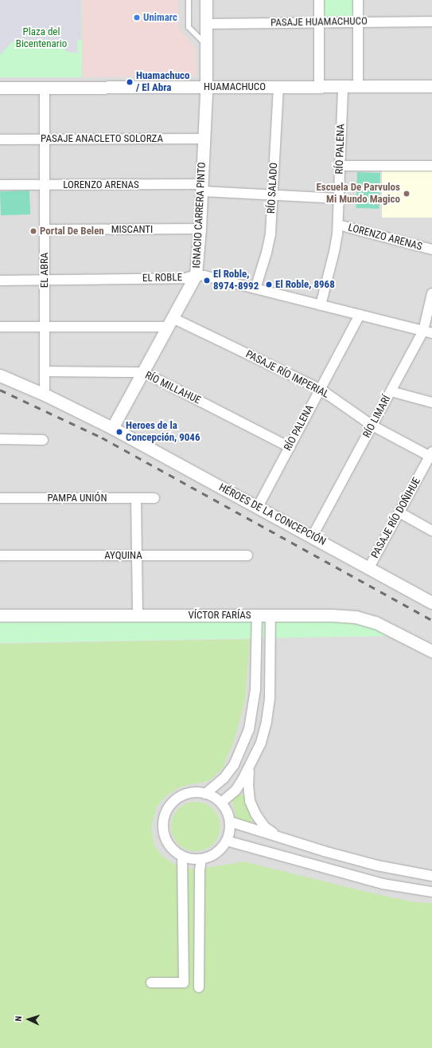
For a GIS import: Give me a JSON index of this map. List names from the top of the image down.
{
  "streets": {
    "street": [
      "PASAJE HUAMACHUCO",
      "HUAMACHUCO",
      "PASAJE ANACLETO SOLORZA",
      "RÍO PALENA",
      "LORENZO ARENAS",
      "RÍO SALADO",
      "IGNACIO CARRERA PINTO",
      "MISCANTI",
      "EL ABRA",
      "EL ROBLE",
      "PASAJE RÍO IMPERIAL",
      "RÍO MILLAHUE",
      "RÍO LIMARÍ",
      "PAMPA UNIÓN",
      "HÉROES DE LA CONCEPCIÓN",
      "PASAJE RÍO DOÑIHUE",
      "AYQUINA",
      "VÍCTOR FARÍAS"
    ]
  },
  "crossings": [
    ["PASAJE HUAMACHUCO", "IGNACIO CARRERA PINTO"],
    ["HUAMACHUCO", "RÍO PALENA"],
    ["HUAMACHUCO", "RÍO SALADO"],
    ["HUAMACHUCO", "IGNACIO CARRERA PINTO"],
    ["HUAMACHUCO", "EL ABRA"],
    ["PASAJE ANACLETO SOLORZA", "IGNACIO CARRERA PINTO"],
    ["PASAJE ANACLETO SOLORZA", "EL ABRA"],
    ["RÍO PALENA", "LORENZO ARENAS"],
    ["RÍO PALENA", "EL ROBLE"],
    ["RÍO PALENA", "PASAJE RÍO IMPERIAL"],
    ["RÍO PALENA", "RÍO MILLAHUE"],
    ["RÍO PALENA", "HÉROES DE LA CONCEPCIÓN"],
    ["LORENZO ARENAS", "RÍO SALADO"],
    ["LORENZO ARENAS", "IGNACIO CARRERA PINTO"],
    ["LORENZO ARENAS", "EL ABRA"],
    ["RÍO SALADO", "EL ROBLE"],
    ["IGNACIO CARRERA PINTO", "MISCANTI"],
    ["IGNACIO CARRERA PINTO", "EL ROBLE"],
    ["IGNACIO CARRERA PINTO", "PASAJE RÍO IMPERIAL"],
    ["IGNACIO CARRERA PINTO", "RÍO MILLAHUE"],
    ["IGNACIO CARRERA PINTO", "HÉROES DE LA CONCEPCIÓN"],
    ["MISCANTI", "EL ABRA"],
    ["EL ABRA", "EL ROBLE"],
    ["EL ABRA", "PASAJE RÍO IMPERIAL"],
    ["EL ABRA", "RÍO MILLAHUE"],
    ["EL ABRA", "HÉROES DE LA CONCEPCIÓN"],
    ["EL ROBLE", "RÍO LIMARÍ"],
    ["PASAJE RÍO IMPERIAL", "RÍO LIMARÍ"],
    ["PASAJE RÍO IMPERIAL", "PASAJE RÍO DOÑIHUE"],
    ["RÍO LIMARÍ", "HÉROES DE LA CONCEPCIÓN"],
    ["HÉROES DE LA CONCEPCIÓN", "PASAJE RÍO DOÑIHUE"]
  ],
  "parks": ["Plaza del Bicentenario"],
  "places": [
    "Unimarc",
    "Huamachuco / El Abra",
    "Escuela De Parvulos Mi Mundo Magico",
    "Portal De Belen",
    "El Roble, 8974-8992",
    "El Roble, 8968",
    "Heroes de la Concepción, 9046"
  ],
  "north": "left"
}
